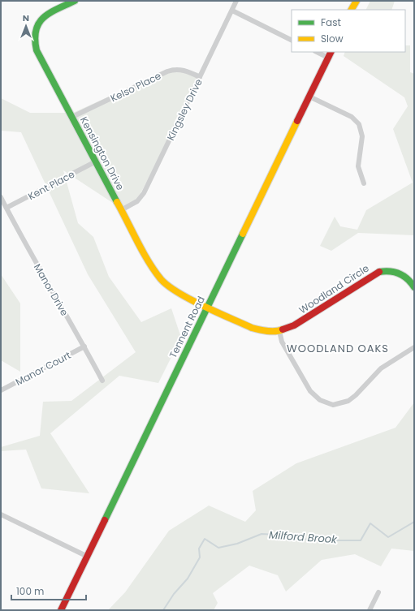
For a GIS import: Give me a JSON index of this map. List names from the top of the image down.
{
  "streets": {
    "street": [
      "Kelso Place",
      "Kingsley Drive",
      "Kensington Drive",
      "Kent Place",
      "Woodland Circle",
      "Manor Drive",
      "Tennent Road",
      "Manor Court"
    ]
  },
  "crossings": [
    ["Kelso Place", "Kingsley Drive"],
    ["Kelso Place", "Kensington Drive"],
    ["Kingsley Drive", "Kensington Drive"],
    ["Kensington Drive", "Kent Place"],
    ["Kensington Drive", "Woodland Circle"],
    ["Kensington Drive", "Tennent Road"],
    ["Kent Place", "Manor Drive"],
    ["Woodland Circle", "Tennent Road"],
    ["Manor Drive", "Manor Court"]
  ],
  "districts": ["WOODLAND OAKS"],
  "water": ["Milford Brook"],
  "legend": ["Fast", "Slow"],
  "scale_bar": "100 m",
  "north": "top"
}
